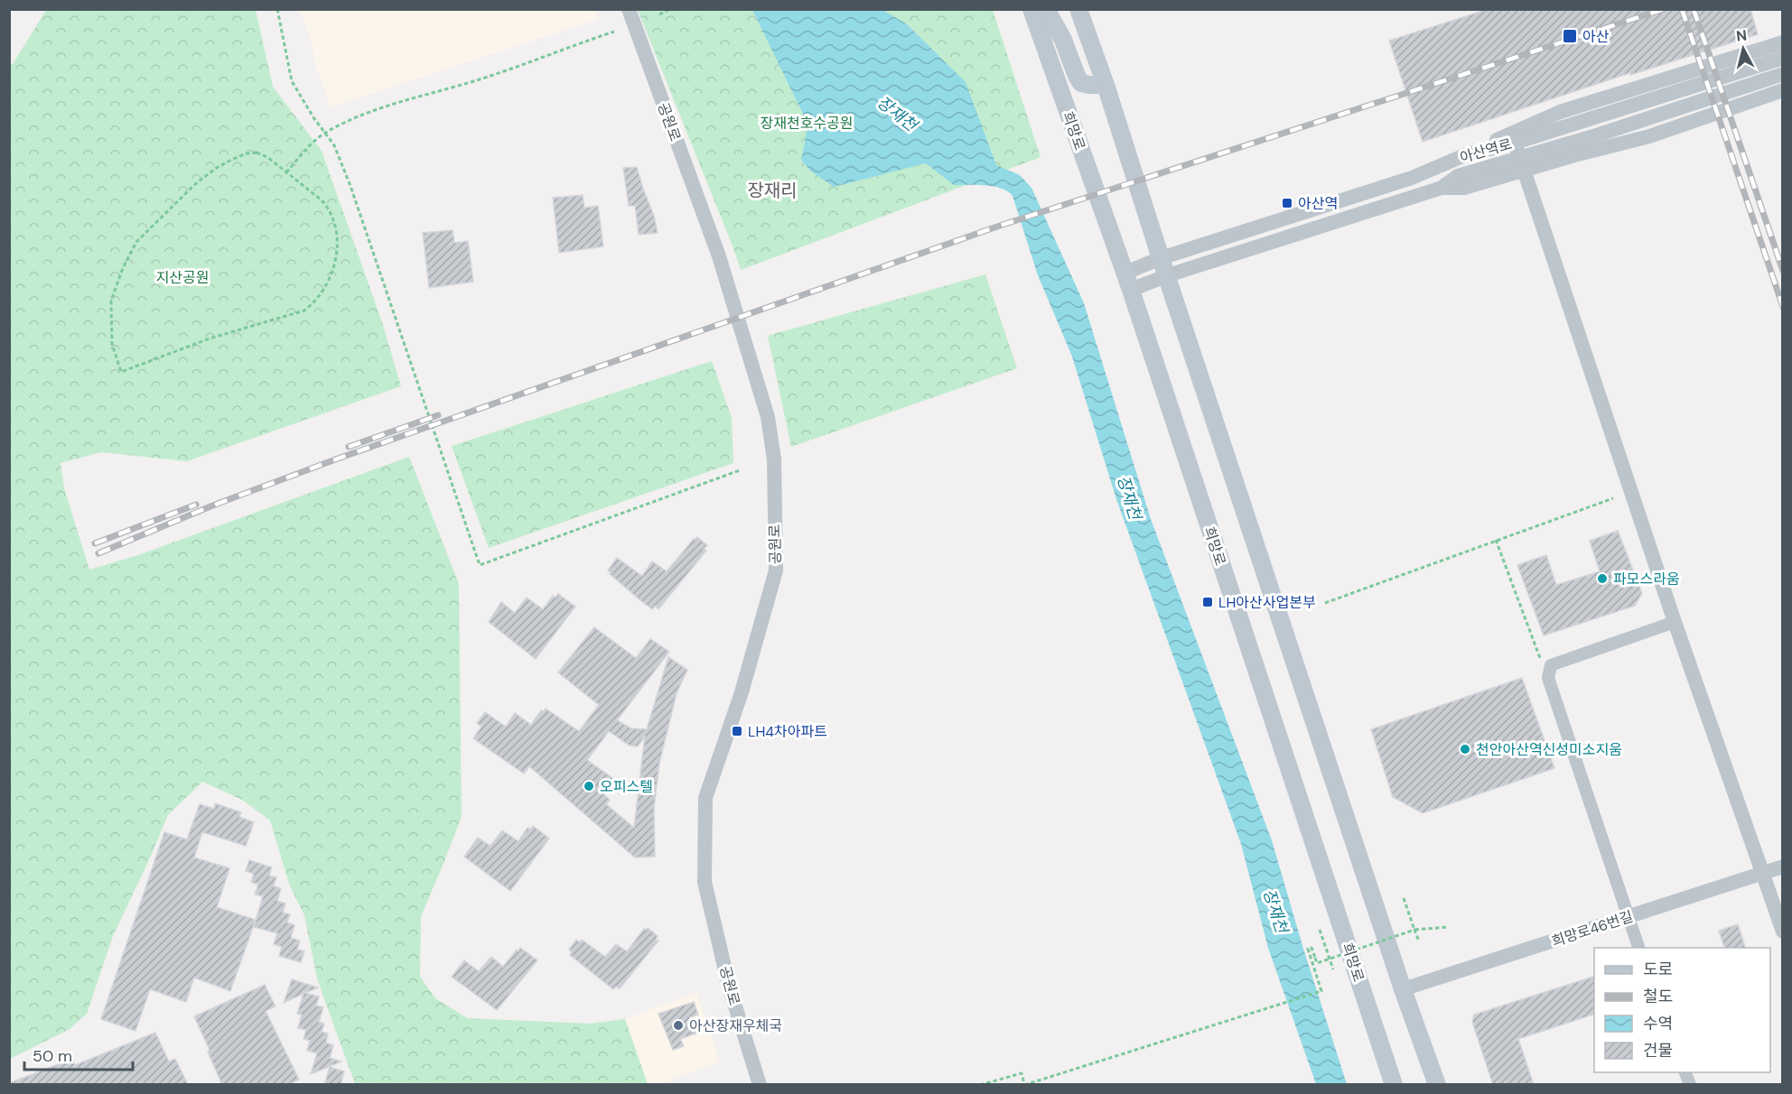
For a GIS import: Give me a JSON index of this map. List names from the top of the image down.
{
  "streets": {
    "main road": ["희망로"],
    "street": ["공원로", "아산역로", "희망로46번길"]
  },
  "crossings": [
    ["희망로", "아산역로"]
  ],
  "districts": ["장재리"],
  "water": ["장재천"],
  "parks": ["장재천호수공원", "지산공원"],
  "places": {
    "transit": [
      "아산",
      "아산역",
      "LH아산사업본부",
      "LH4차아파트"
    ],
    "other": [
      "파모스라움",
      "천안아산역신성미소지움",
      "오피스텔",
      "아산장재우체국"
    ]
  },
  "legend": [
    "도로",
    "철도",
    "수역",
    "건물"
  ],
  "scale_bar": "50 m",
  "north": "top"
}
